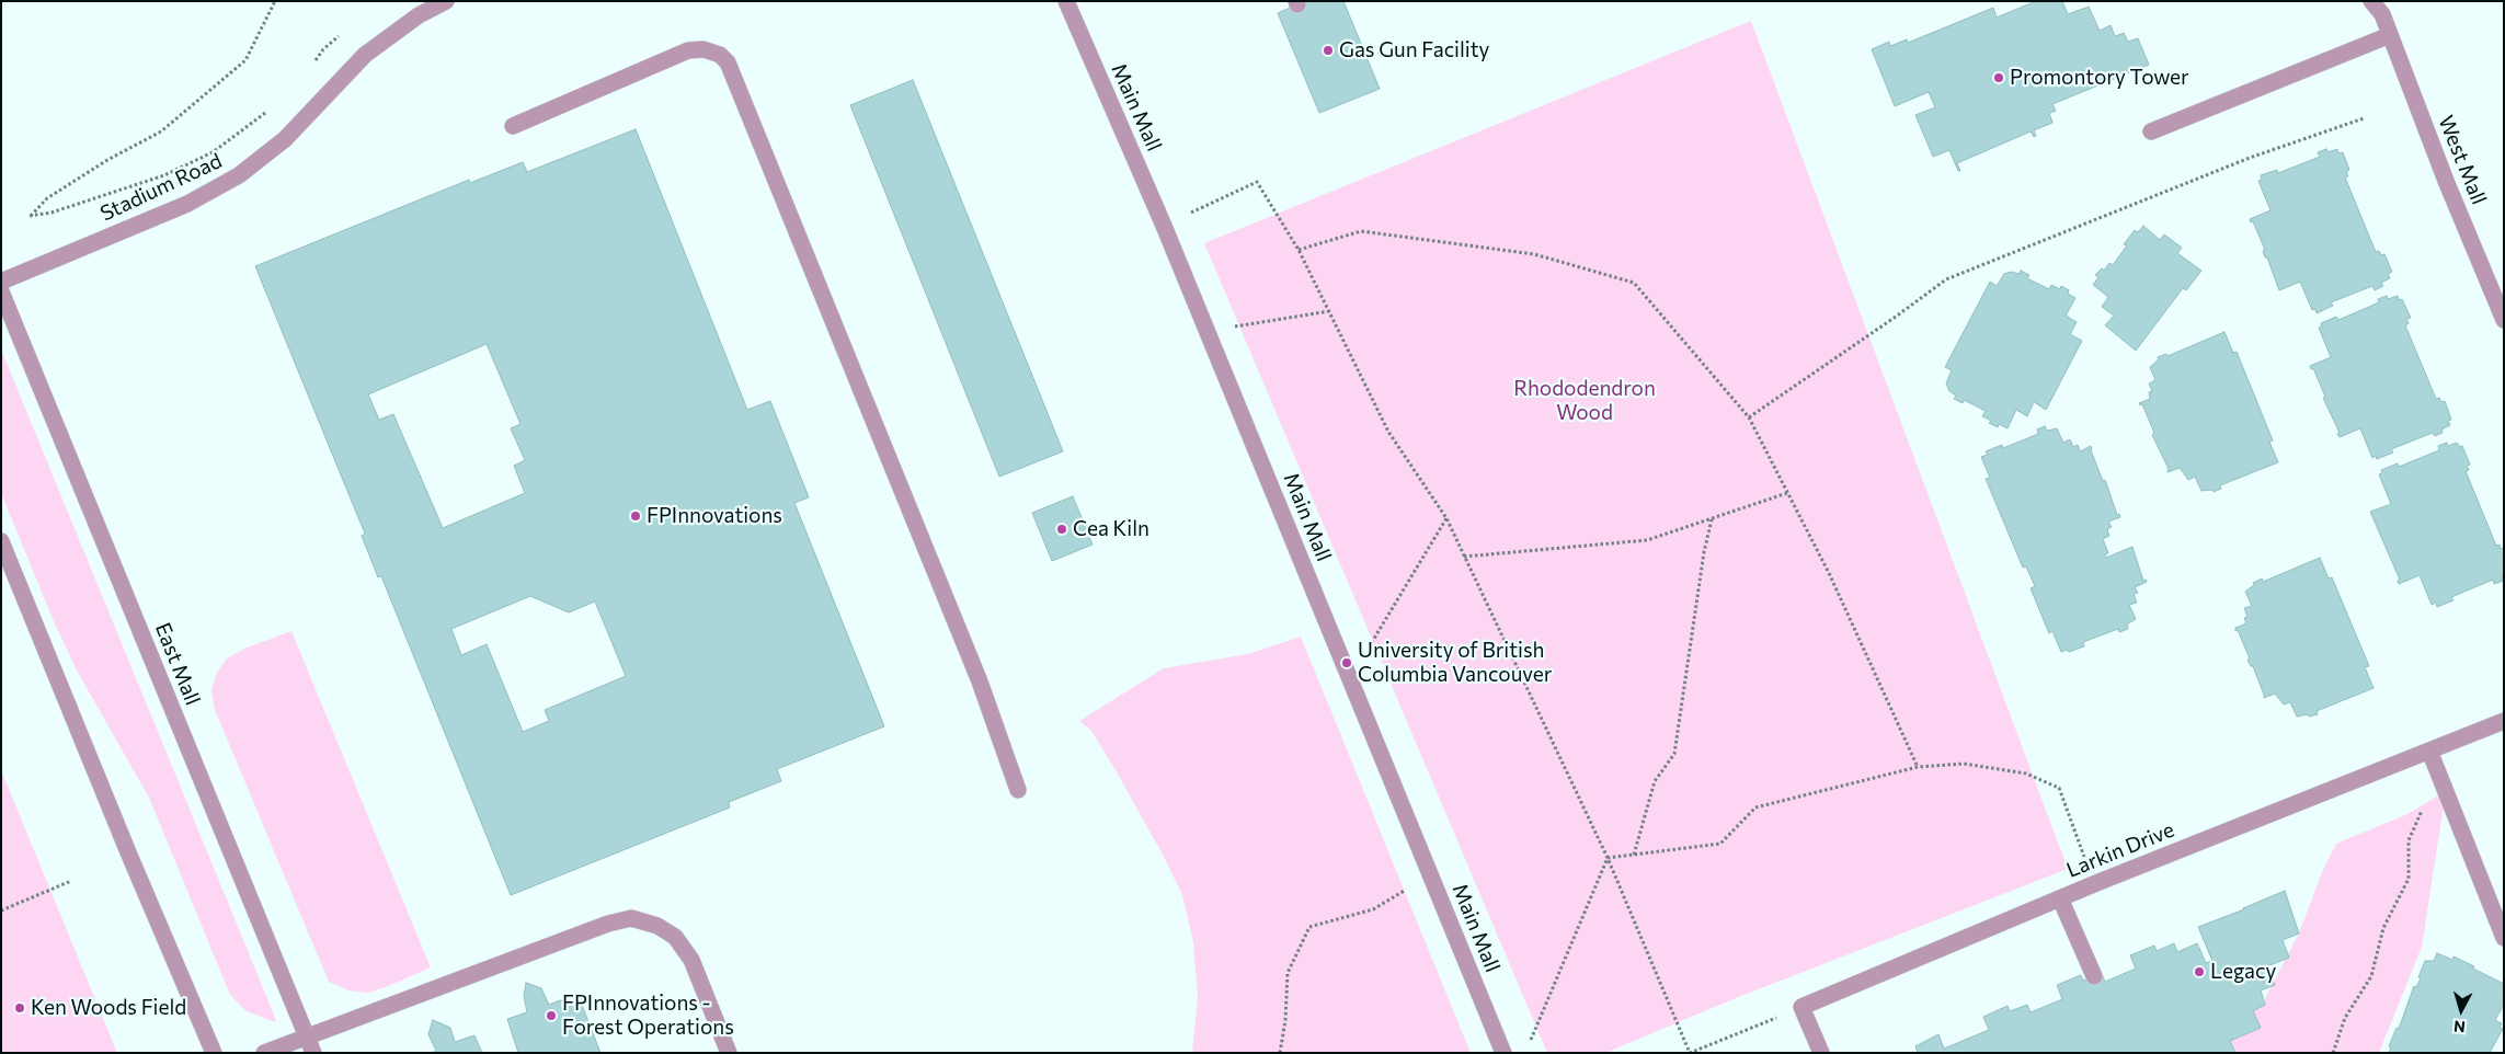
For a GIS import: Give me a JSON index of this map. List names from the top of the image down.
{
  "streets": {
    "street": [
      "Main Mall",
      "West Mall",
      "Stadium Road",
      "East Mall",
      "Larkin Drive"
    ]
  },
  "parks": ["Rhododendron Wood"],
  "places": [
    "Gas Gun Facility",
    "Promontory Tower",
    "FPInnovations",
    "Cea Kiln",
    "University of British Columbia Vancouver",
    "Legacy",
    "Ken Woods Field",
    "FPInnovations - Forest Operations"
  ],
  "north": "bottom"
}
